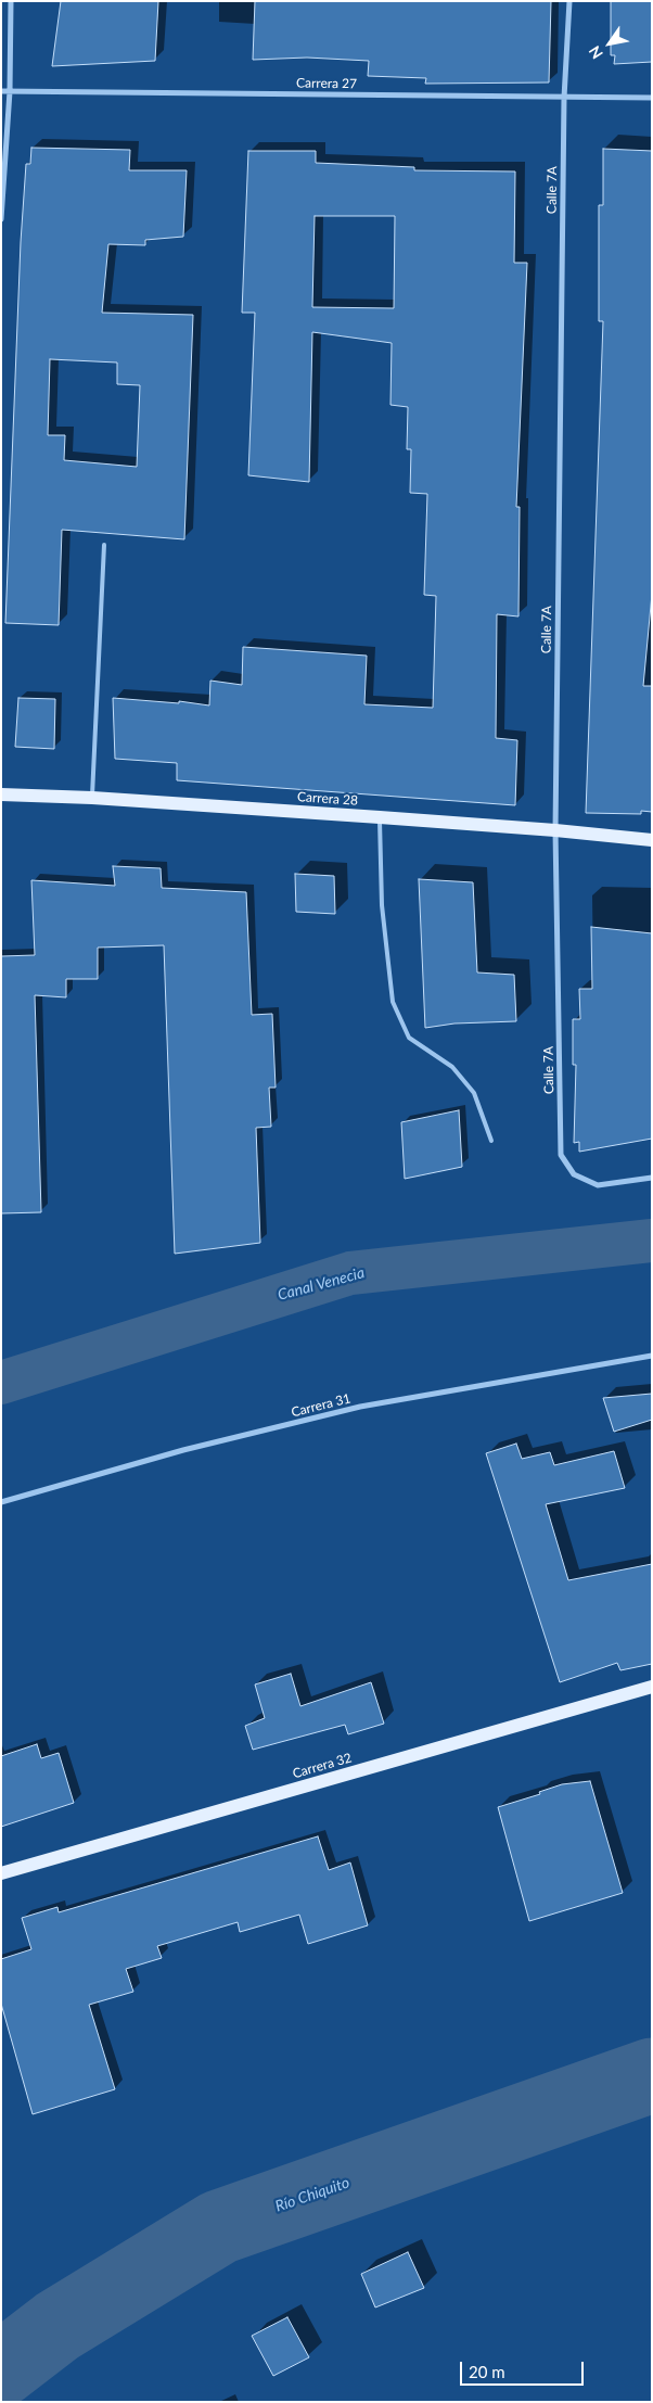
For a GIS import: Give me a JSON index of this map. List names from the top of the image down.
{
  "streets": {
    "main road": ["Carrera 28", "Carrera 32"],
    "street": ["Carrera 27", "Calle 7A", "Carrera 31"]
  },
  "crossings": [
    ["Carrera 27", "Calle 7A"],
    ["Calle 7A", "Carrera 28"]
  ],
  "water": ["Canal Venecia", "Río Chiquito"],
  "scale_bar": "20 m",
  "north": "bottom left"
}
